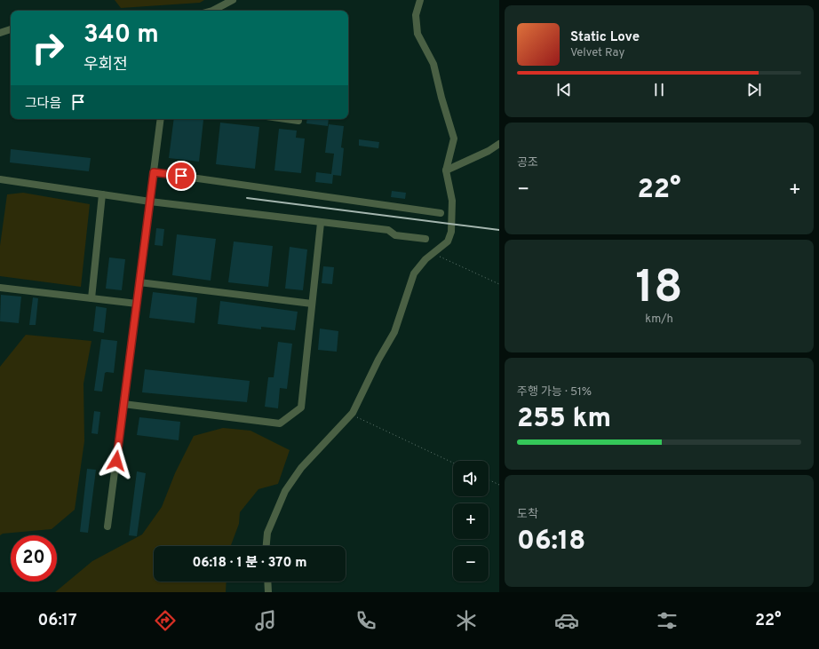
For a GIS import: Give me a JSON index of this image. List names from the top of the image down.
{
  "page": {
    "turn": ["340 m", "우회전"],
    "song": ["Static Love", "Velvet Ray"],
    "then": "그다음",
    "tile": [
      "공조",
      ["18", "km/h"],
      ["주행 가능 · 51%", "255 km"],
      ["도착", "06:18"]
    ],
    "heat": ["−", "22°", "+"],
    "map_buttons": ["+", "−"],
    "limit": "20",
    "trip": "06:18 · 1 분 · 370 m",
    "tabs": ["06:17", "22°"]
  }
}
